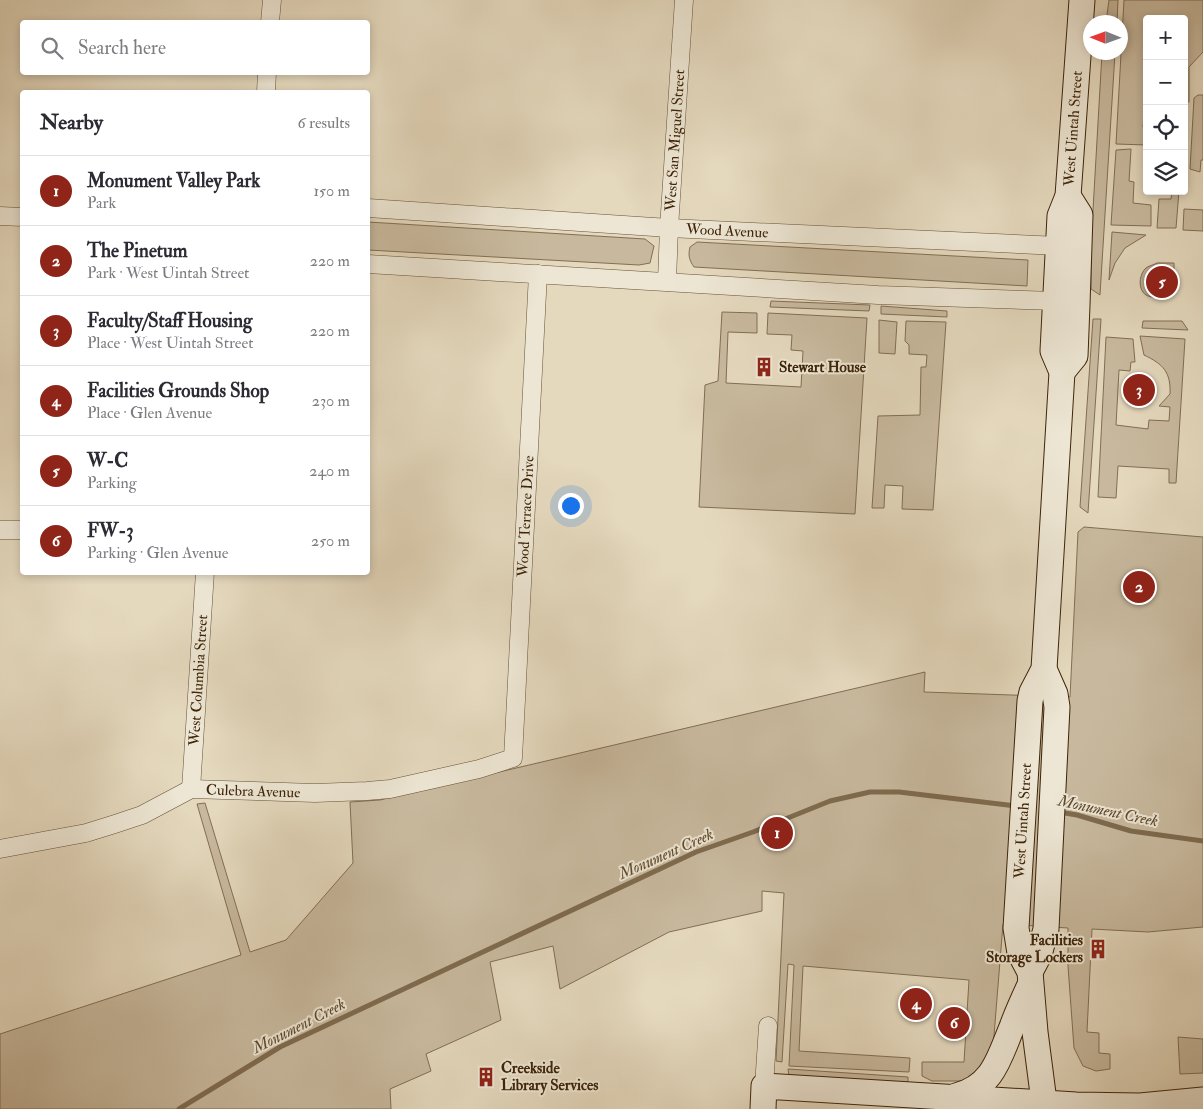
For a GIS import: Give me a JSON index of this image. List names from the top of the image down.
{
  "streets": {
    "main road": ["West Uintah Street"],
    "street": [
      "West San Miguel Street",
      "Wood Avenue",
      "Wood Terrace Drive",
      "West Columbia Street",
      "Culebra Avenue"
    ]
  },
  "crossings": [
    ["West Uintah Street", "Wood Avenue"],
    ["West San Miguel Street", "Wood Avenue"],
    ["Wood Terrace Drive", "Culebra Avenue"],
    ["West Columbia Street", "Culebra Avenue"]
  ],
  "water": ["Monument Creek"],
  "places": {
    "building": ["Stewart House", "Facilities Storage Lockers", "Creekside Library Services"]
  },
  "north": "left",
  "page": {
    "map_buttons": ["+", "−"],
    "search": "Search here",
    "heading": ["Nearby", "6 results"],
    "list": [
      {
        "mark": "1",
        "name": "Monument Valley Park",
        "note": "Park",
        "value": "150 m"
      },
      {
        "mark": "2",
        "name": "The Pinetum",
        "note": "Park · West Uintah Street",
        "value": "220 m"
      },
      {
        "mark": "3",
        "name": "Faculty/Staff Housing",
        "note": "Place · West Uintah Street",
        "value": "220 m"
      },
      {
        "mark": "4",
        "name": "Facilities Grounds Shop",
        "note": "Place · Glen Avenue",
        "value": "230 m"
      },
      {
        "mark": "5",
        "name": "W-C",
        "note": "Parking",
        "value": "240 m"
      },
      {
        "mark": "6",
        "name": "FW-3",
        "note": "Parking · Glen Avenue",
        "value": "250 m"
      }
    ],
    "pins": [
      "5",
      "3",
      "2",
      "1",
      "4",
      "6"
    ]
  }
}
